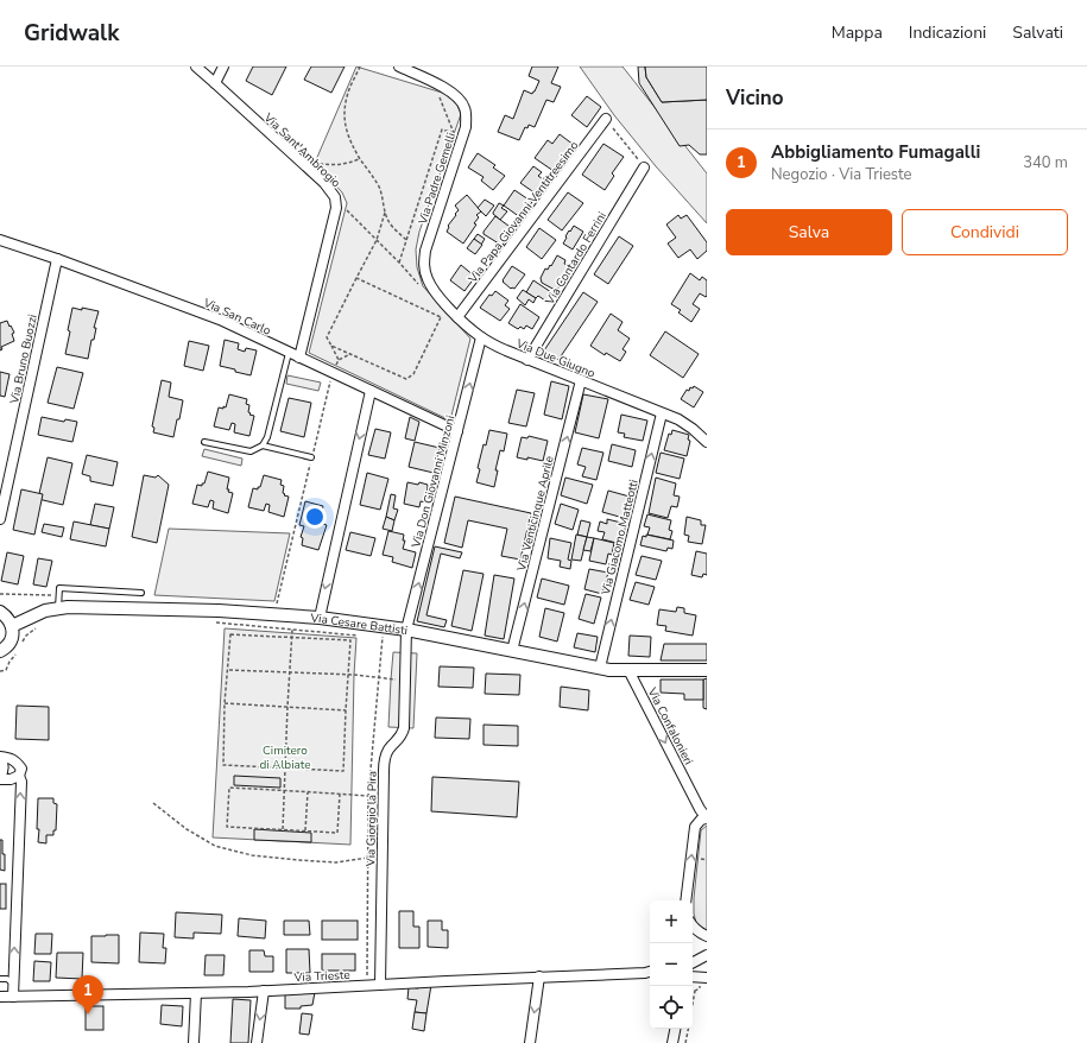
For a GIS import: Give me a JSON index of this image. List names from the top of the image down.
{
  "streets": {
    "street": [
      "Via Sant'Ambrogio",
      "Via Padre Gemelli",
      "Via Papa Giovanni Ventitreesimo",
      "Via Contardo Ferrini",
      "Via San Carlo",
      "Via Due Giugno",
      "Via Bruno Buozzi",
      "Via Don Giovanni Minzoni",
      "Via Venticinque Aprile",
      "Via Giacomo Matteotti",
      "Via Cesare Battisti",
      "Via Confalonieri",
      "Via Giorgio la Pira",
      "Via Trieste"
    ]
  },
  "crossings": [
    ["Via Padre Gemelli", "Via Due Giugno"],
    ["Via Papa Giovanni Ventitreesimo", "Via Due Giugno"],
    ["Via Contardo Ferrini", "Via Due Giugno"],
    ["Via San Carlo", "Via Bruno Buozzi"],
    ["Via San Carlo", "Via Don Giovanni Minzoni"],
    ["Via Due Giugno", "Via Don Giovanni Minzoni"],
    ["Via Due Giugno", "Via Venticinque Aprile"],
    ["Via Due Giugno", "Via Giacomo Matteotti"],
    ["Via Don Giovanni Minzoni", "Via Cesare Battisti"],
    ["Via Don Giovanni Minzoni", "Via Giorgio la Pira"],
    ["Via Venticinque Aprile", "Via Cesare Battisti"],
    ["Via Giacomo Matteotti", "Via Cesare Battisti"],
    ["Via Cesare Battisti", "Via Confalonieri"],
    ["Via Cesare Battisti", "Via Giorgio la Pira"],
    ["Via Giorgio la Pira", "Via Trieste"]
  ],
  "one_way": [
    "Via Don Giovanni Minzoni",
    "Via Venticinque Aprile",
    "Via Giacomo Matteotti",
    "Via Confalonieri"
  ],
  "parks": ["Cimitero di Albiate"],
  "page": {
    "header": "Gridwalk",
    "nav": ["Mappa", "Indicazioni", "Salvati"],
    "heading": "Vicino",
    "list": [
      {
        "mark": "1",
        "name": "Abbigliamento Fumagalli",
        "note": "Negozio · Via Trieste",
        "value": "340 m"
      }
    ],
    "buttons": ["Salva", "Condividi"],
    "map_buttons": ["+", "−"],
    "pins": "1"
  }
}
